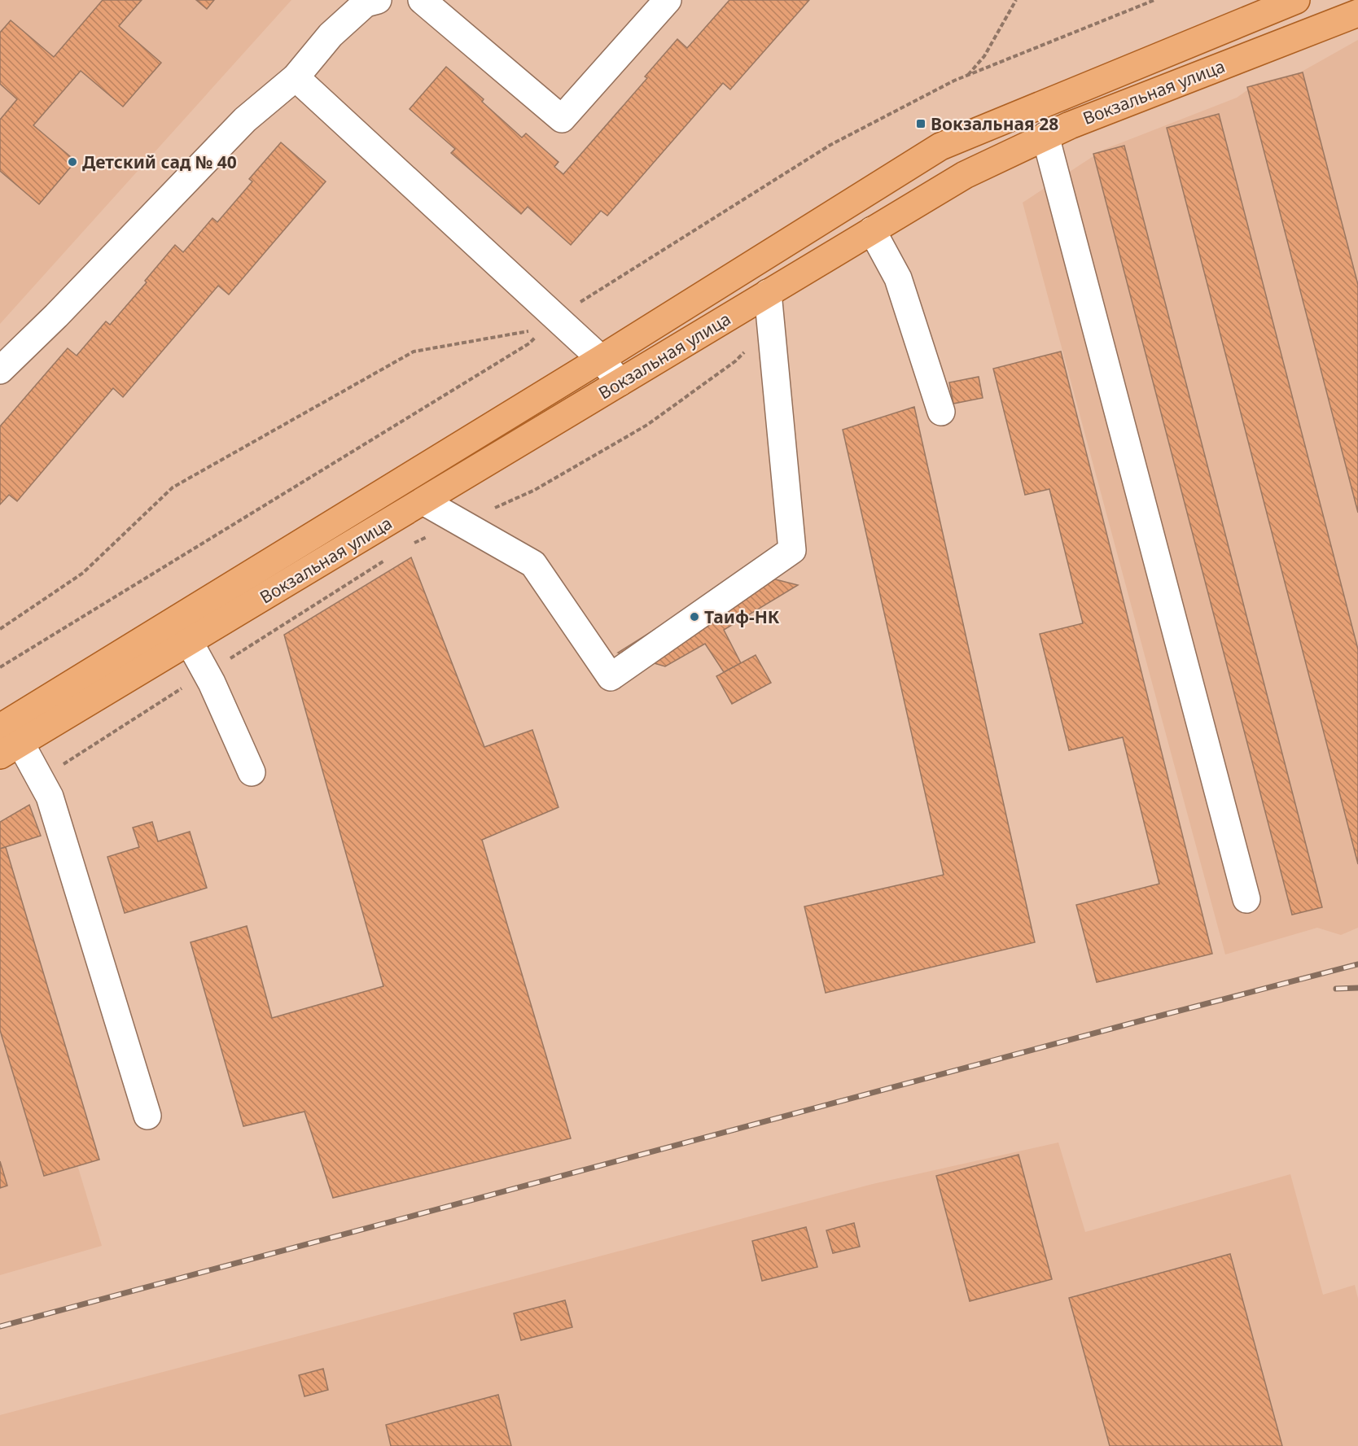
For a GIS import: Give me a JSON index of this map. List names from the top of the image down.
{
  "streets": {
    "main road": ["Вокзальная улица"]
  },
  "places": {
    "transit": ["Вокзальная 28"],
    "other": ["Детский сад № 40", "Таиф-НК"]
  }
}
